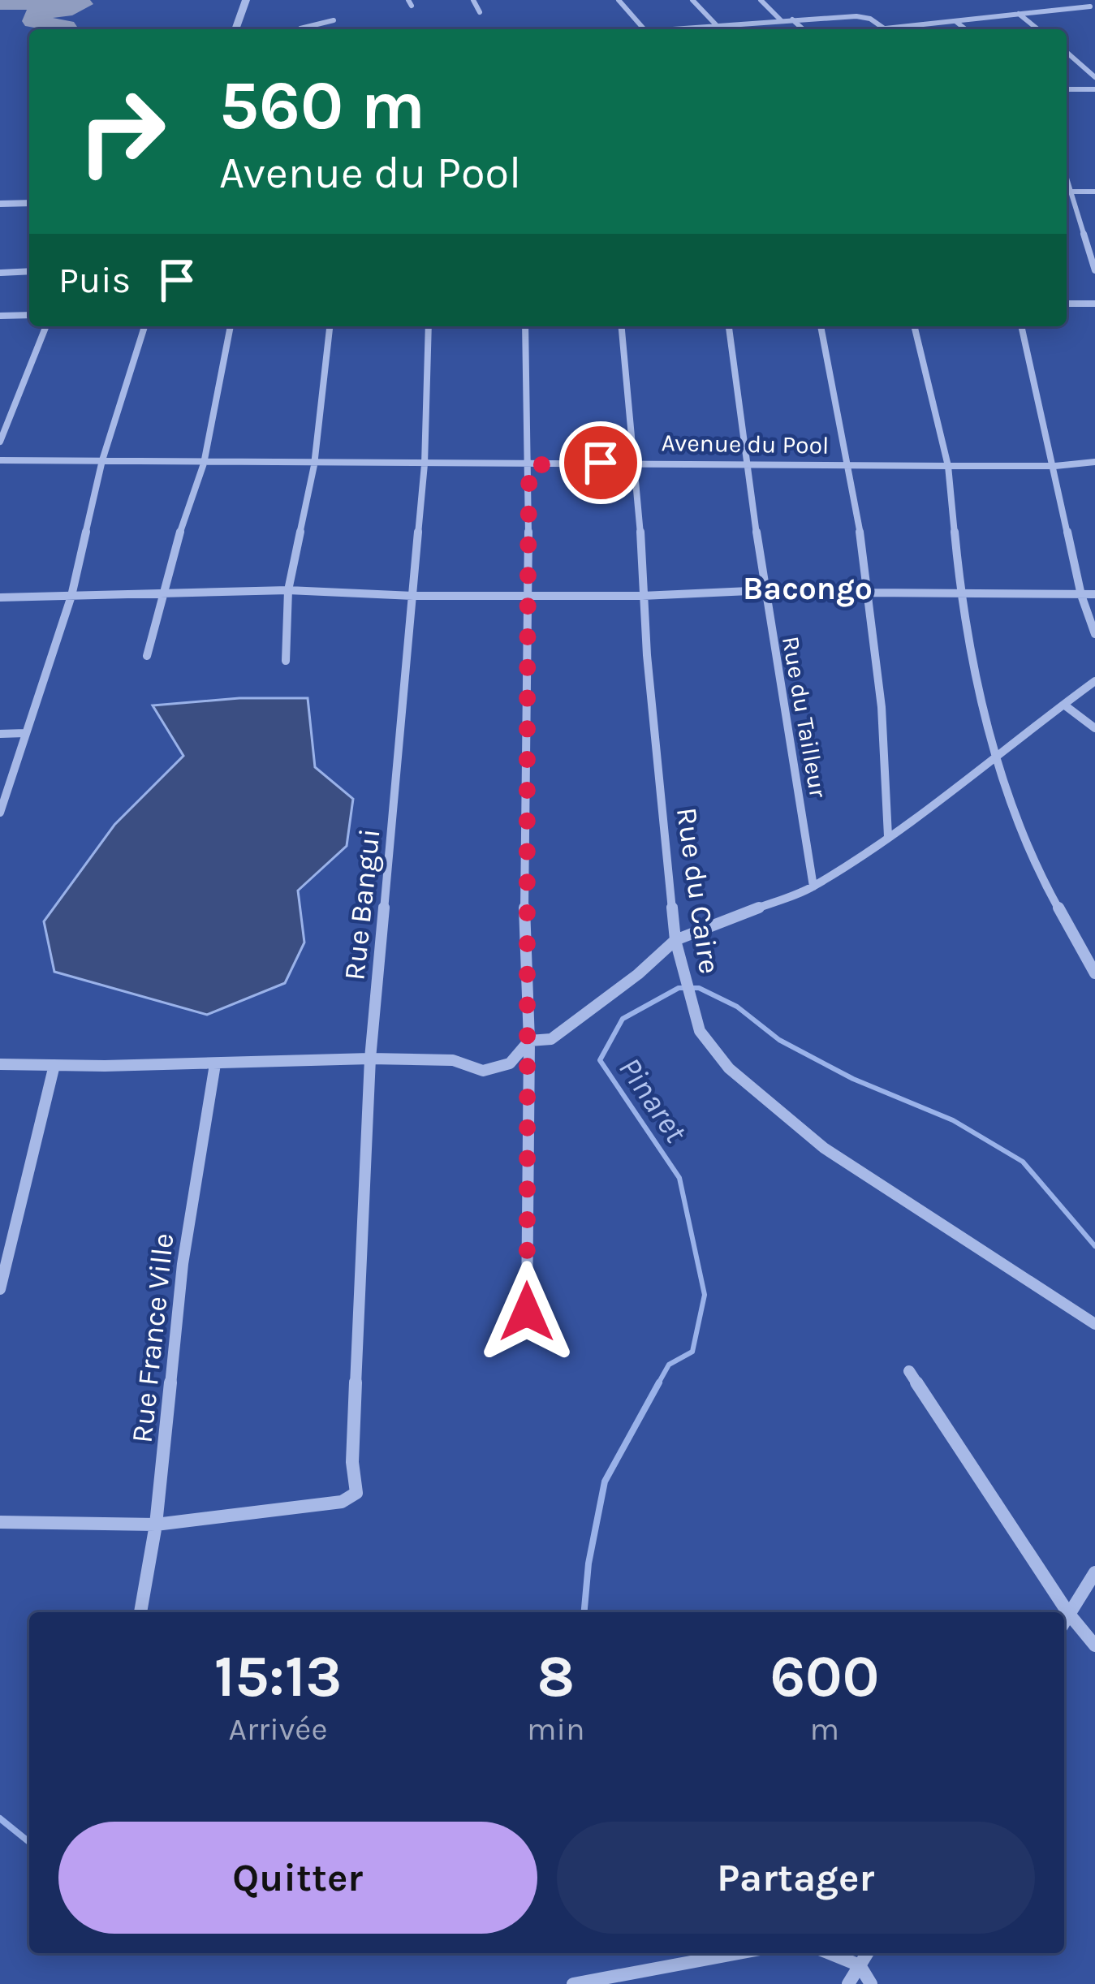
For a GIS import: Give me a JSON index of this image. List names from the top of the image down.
{
  "streets": {
    "street": [
      "Avenue du Pool",
      "Rue du Tailleur",
      "Rue du Caire",
      "Rue Bangui",
      "Rue France Ville"
    ]
  },
  "crossings": [
    ["Avenue du Pool", "Rue du Tailleur"],
    ["Avenue du Pool", "Rue du Caire"],
    ["Avenue du Pool", "Rue Bangui"],
    ["Rue Bangui", "Rue France Ville"]
  ],
  "districts": ["Bacongo"],
  "water": ["Pinaret"],
  "page": {
    "turn": ["560 m", "Avenue du Pool"],
    "then": "Puis",
    "eta": [
      "15:13",
      "Arrivée",
      "8",
      "min",
      "600",
      "m"
    ],
    "buttons": ["Quitter", "Partager"]
  }
}
